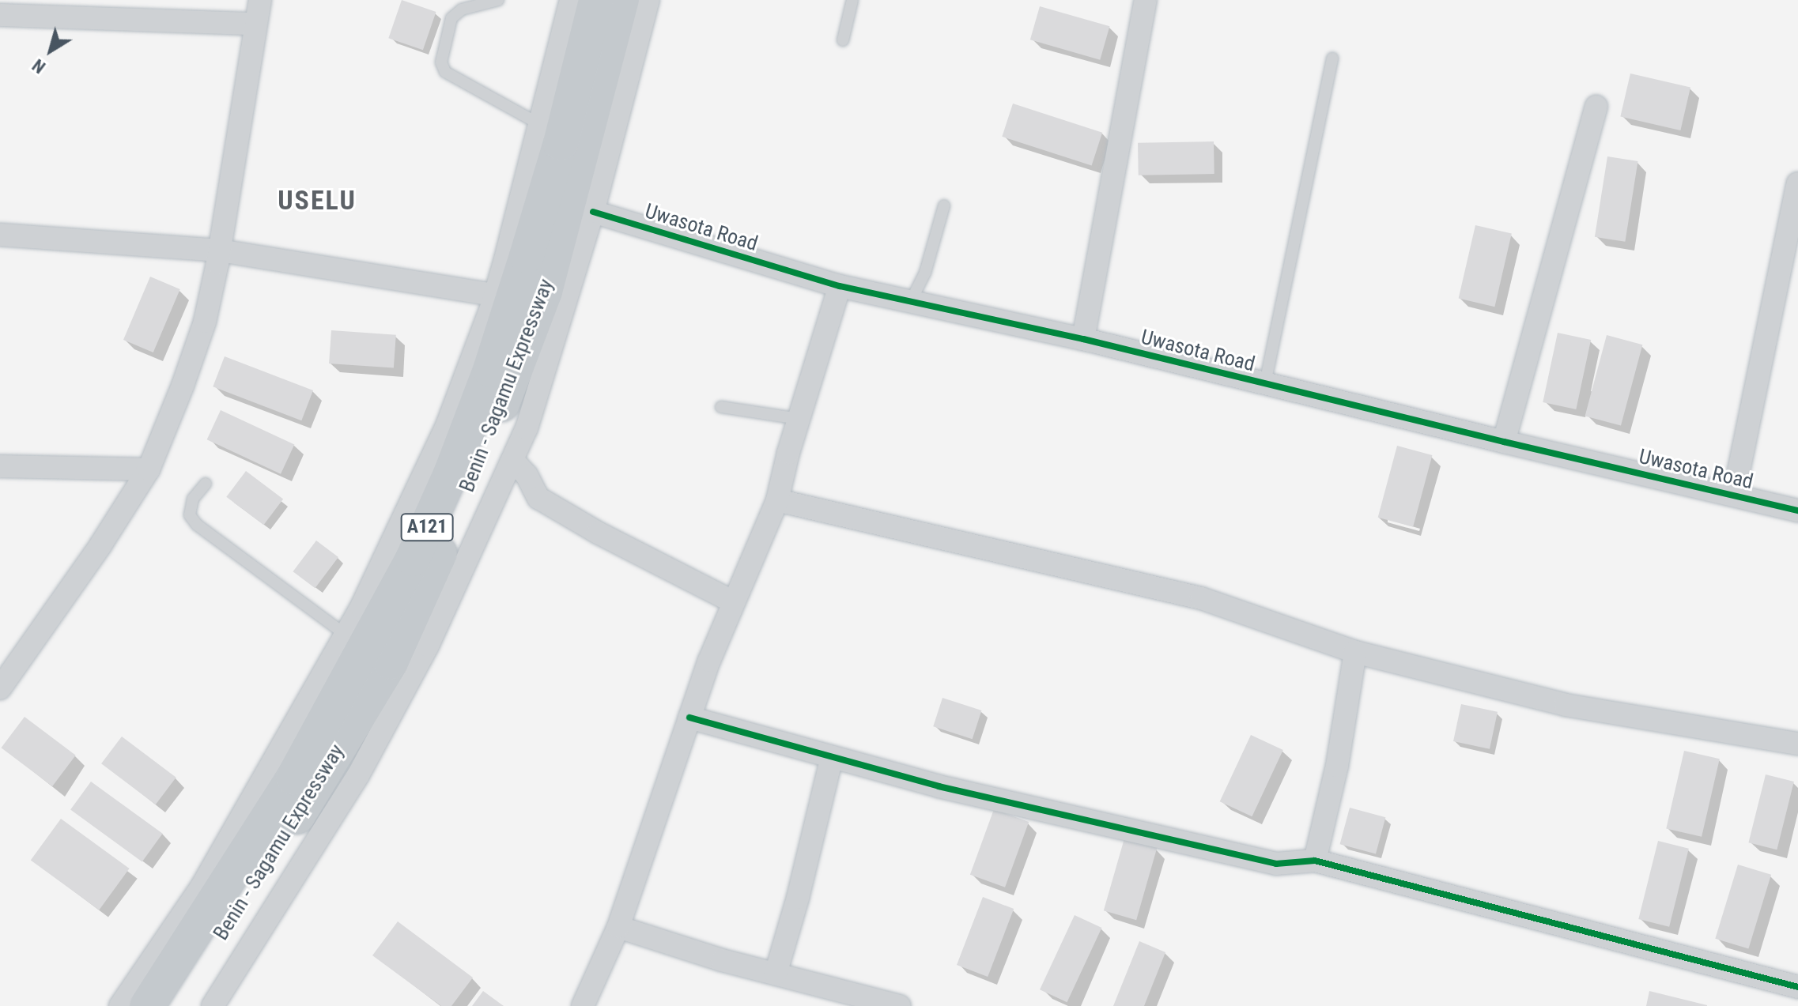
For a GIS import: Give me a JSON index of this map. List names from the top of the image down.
{
  "streets": {
    "highway": ["Benin - Sagamu Expressway", "A121"],
    "street": ["Uwasota Road"]
  },
  "districts": ["USELU"],
  "north": "bottom left"
}
